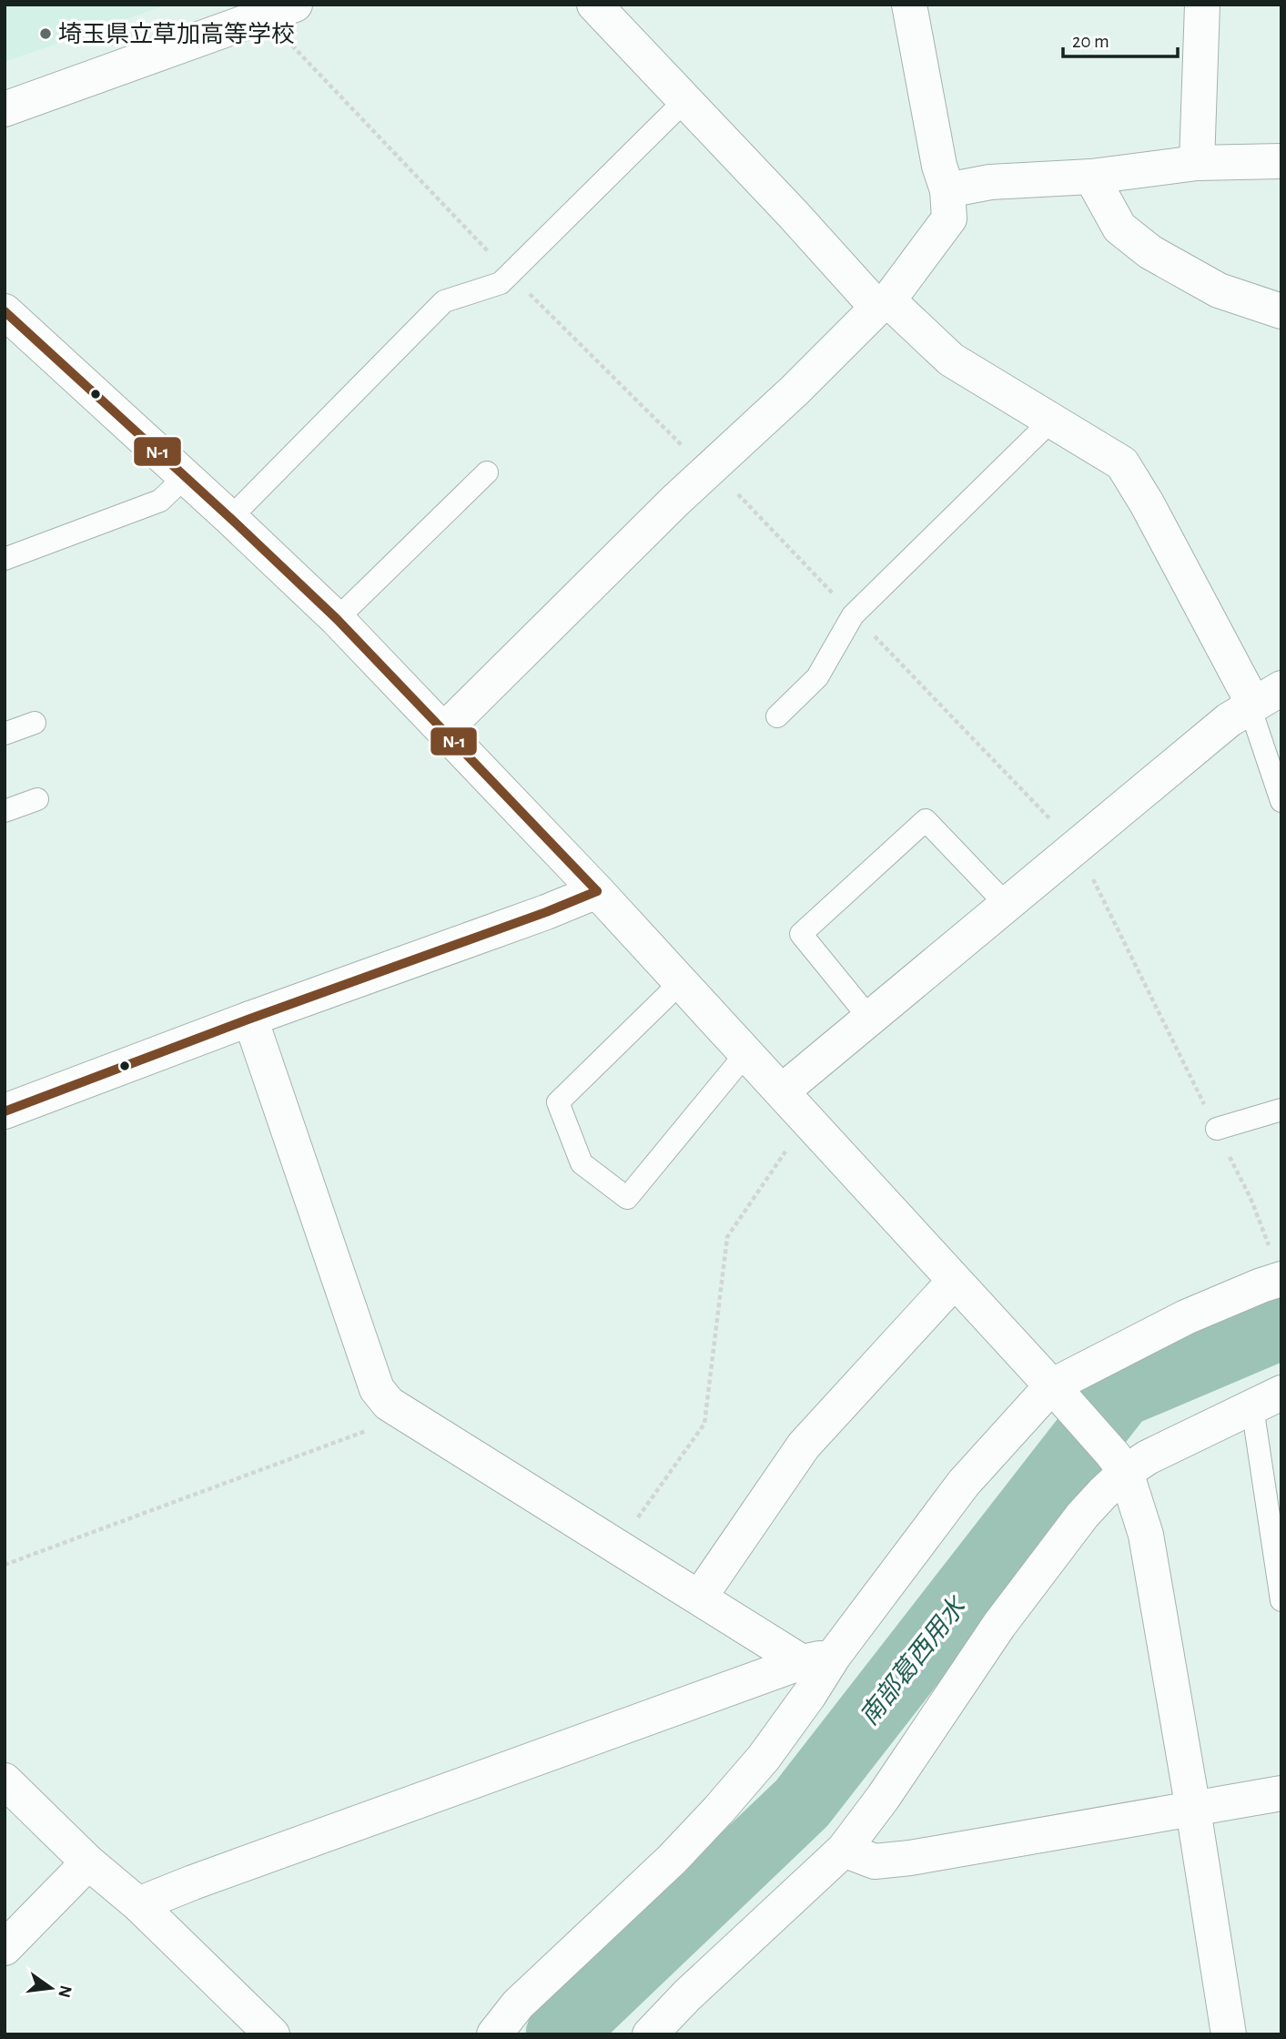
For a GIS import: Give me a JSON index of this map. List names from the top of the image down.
{
  "water": ["南部葛西用水"],
  "places": ["埼玉県立草加高等学校"],
  "lines": ["transit line N-1"],
  "scale_bar": "20 m",
  "north": "right"
}
